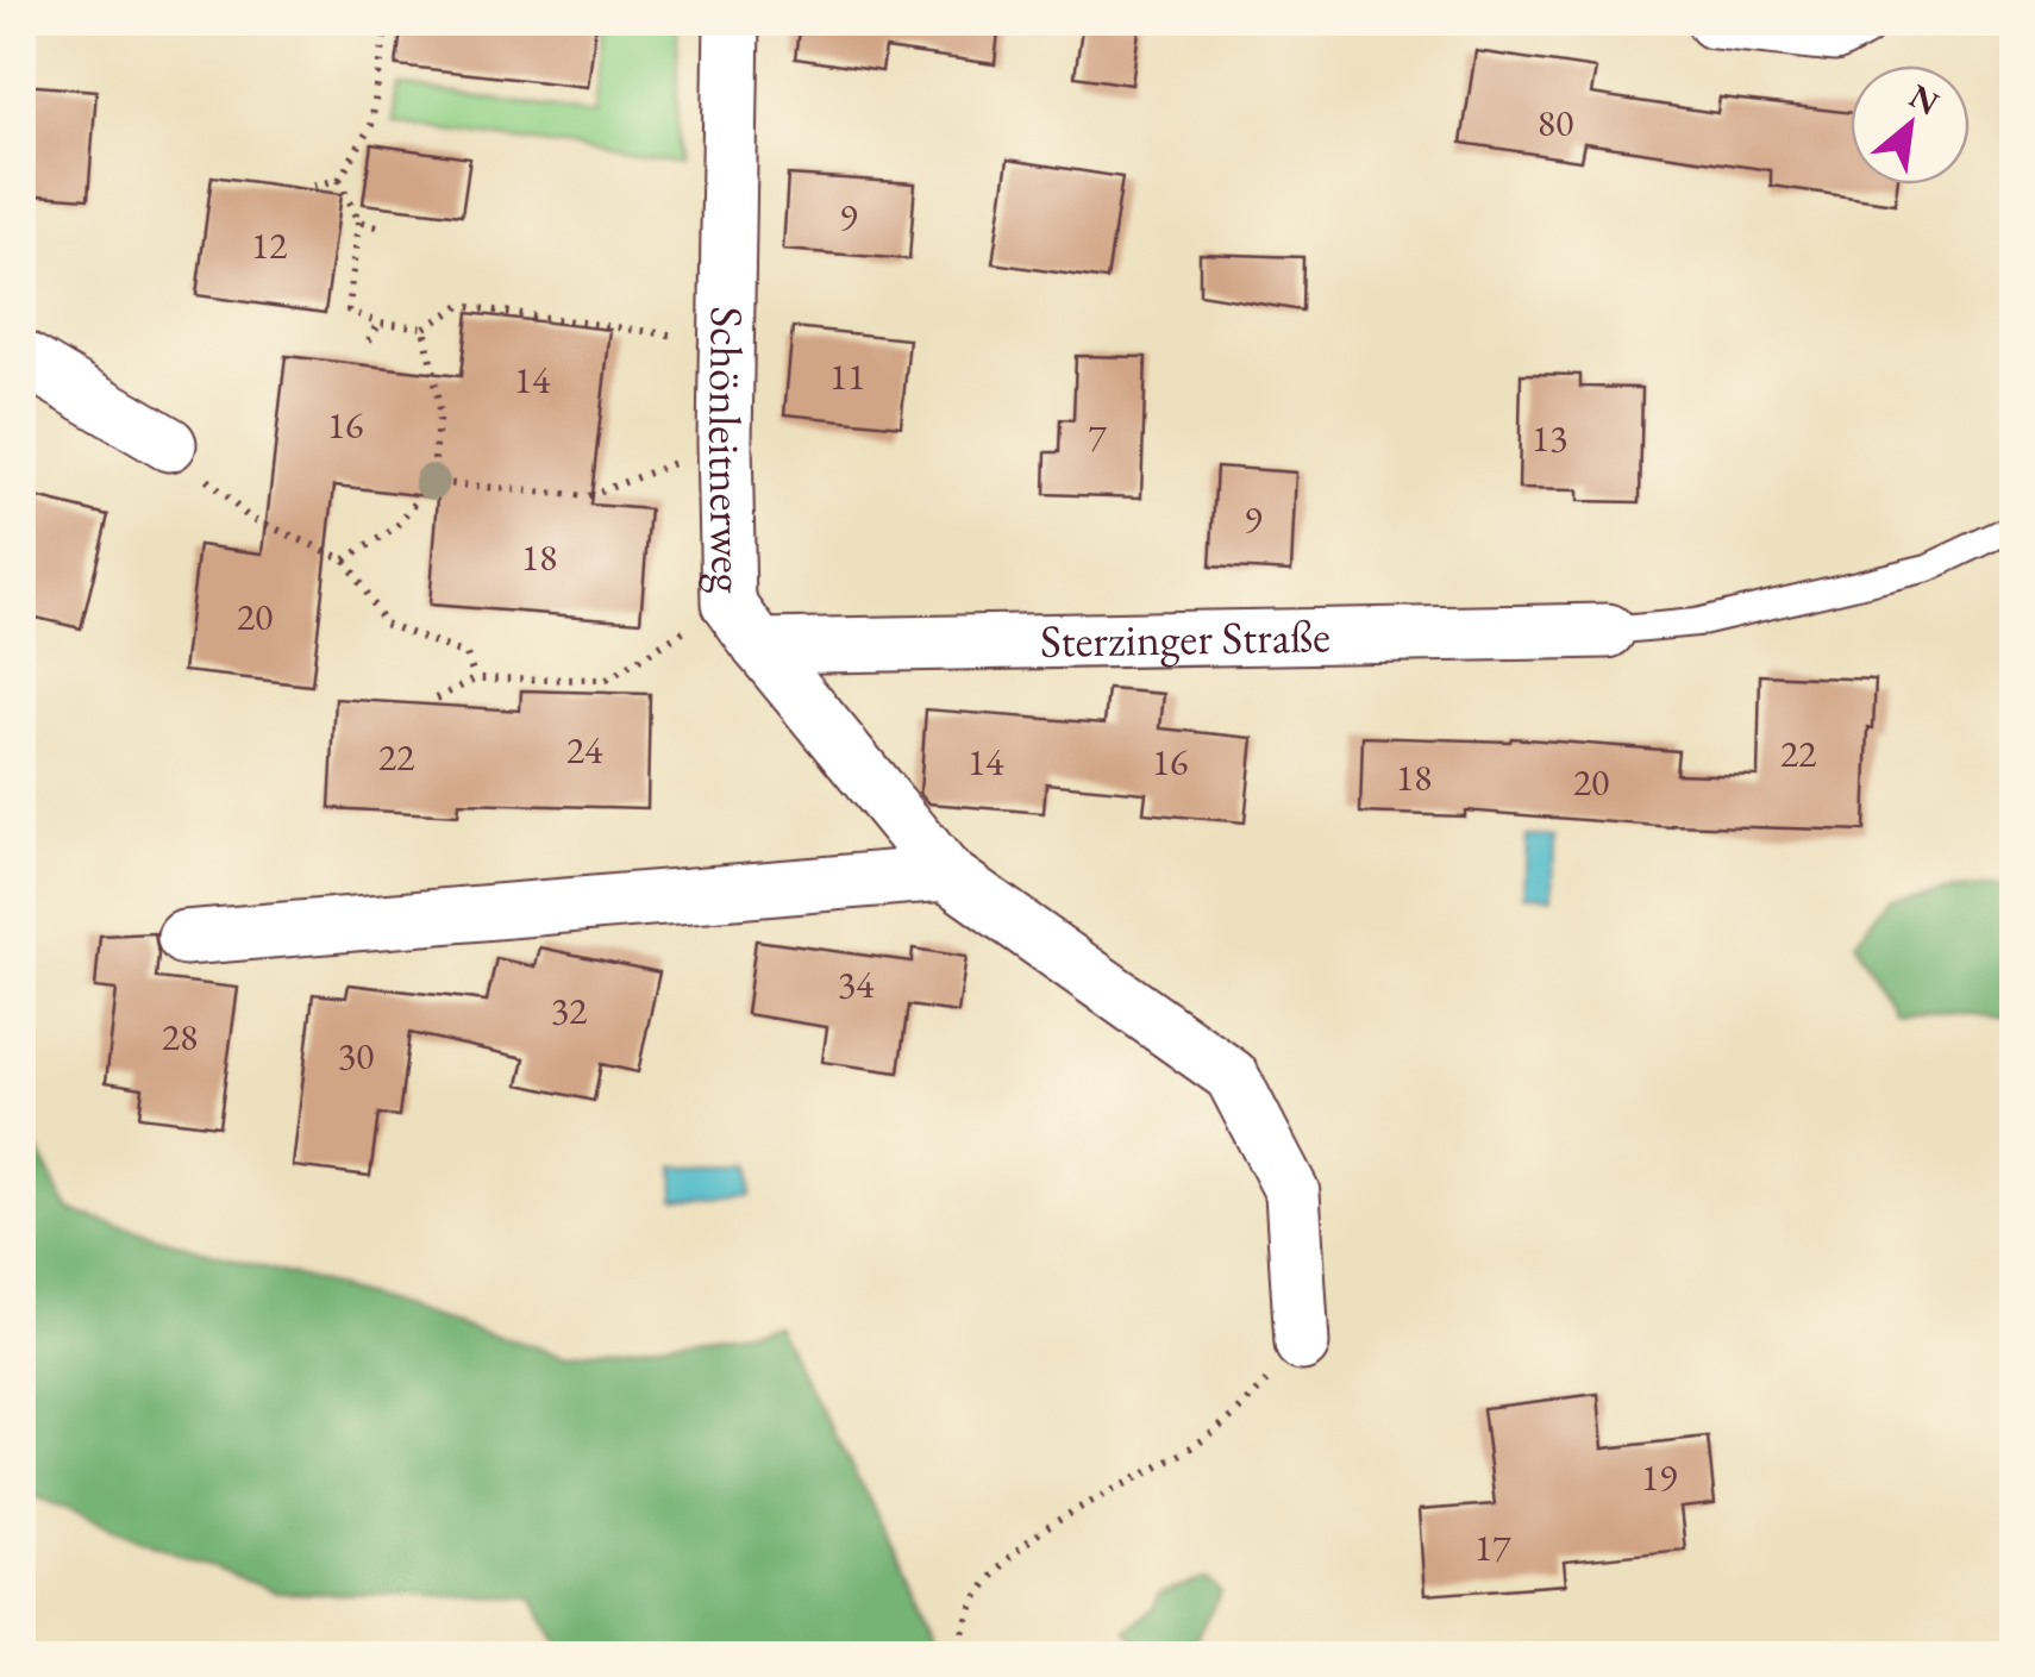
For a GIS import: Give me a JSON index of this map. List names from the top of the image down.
{
  "streets": {
    "street": ["Schönleitnerweg", "Sterzinger Straße"]
  },
  "crossings": [
    ["Schönleitnerweg", "Sterzinger Straße"]
  ],
  "house_numbers": [
    "80",
    "9",
    "12",
    "11",
    "14",
    "16",
    "7",
    "13",
    "9",
    "18",
    "20",
    "24",
    "22",
    "22",
    "14",
    "16",
    "18",
    "20",
    "34",
    "32",
    "28",
    "30",
    "19",
    "17"
  ],
  "north": "top right"
}
